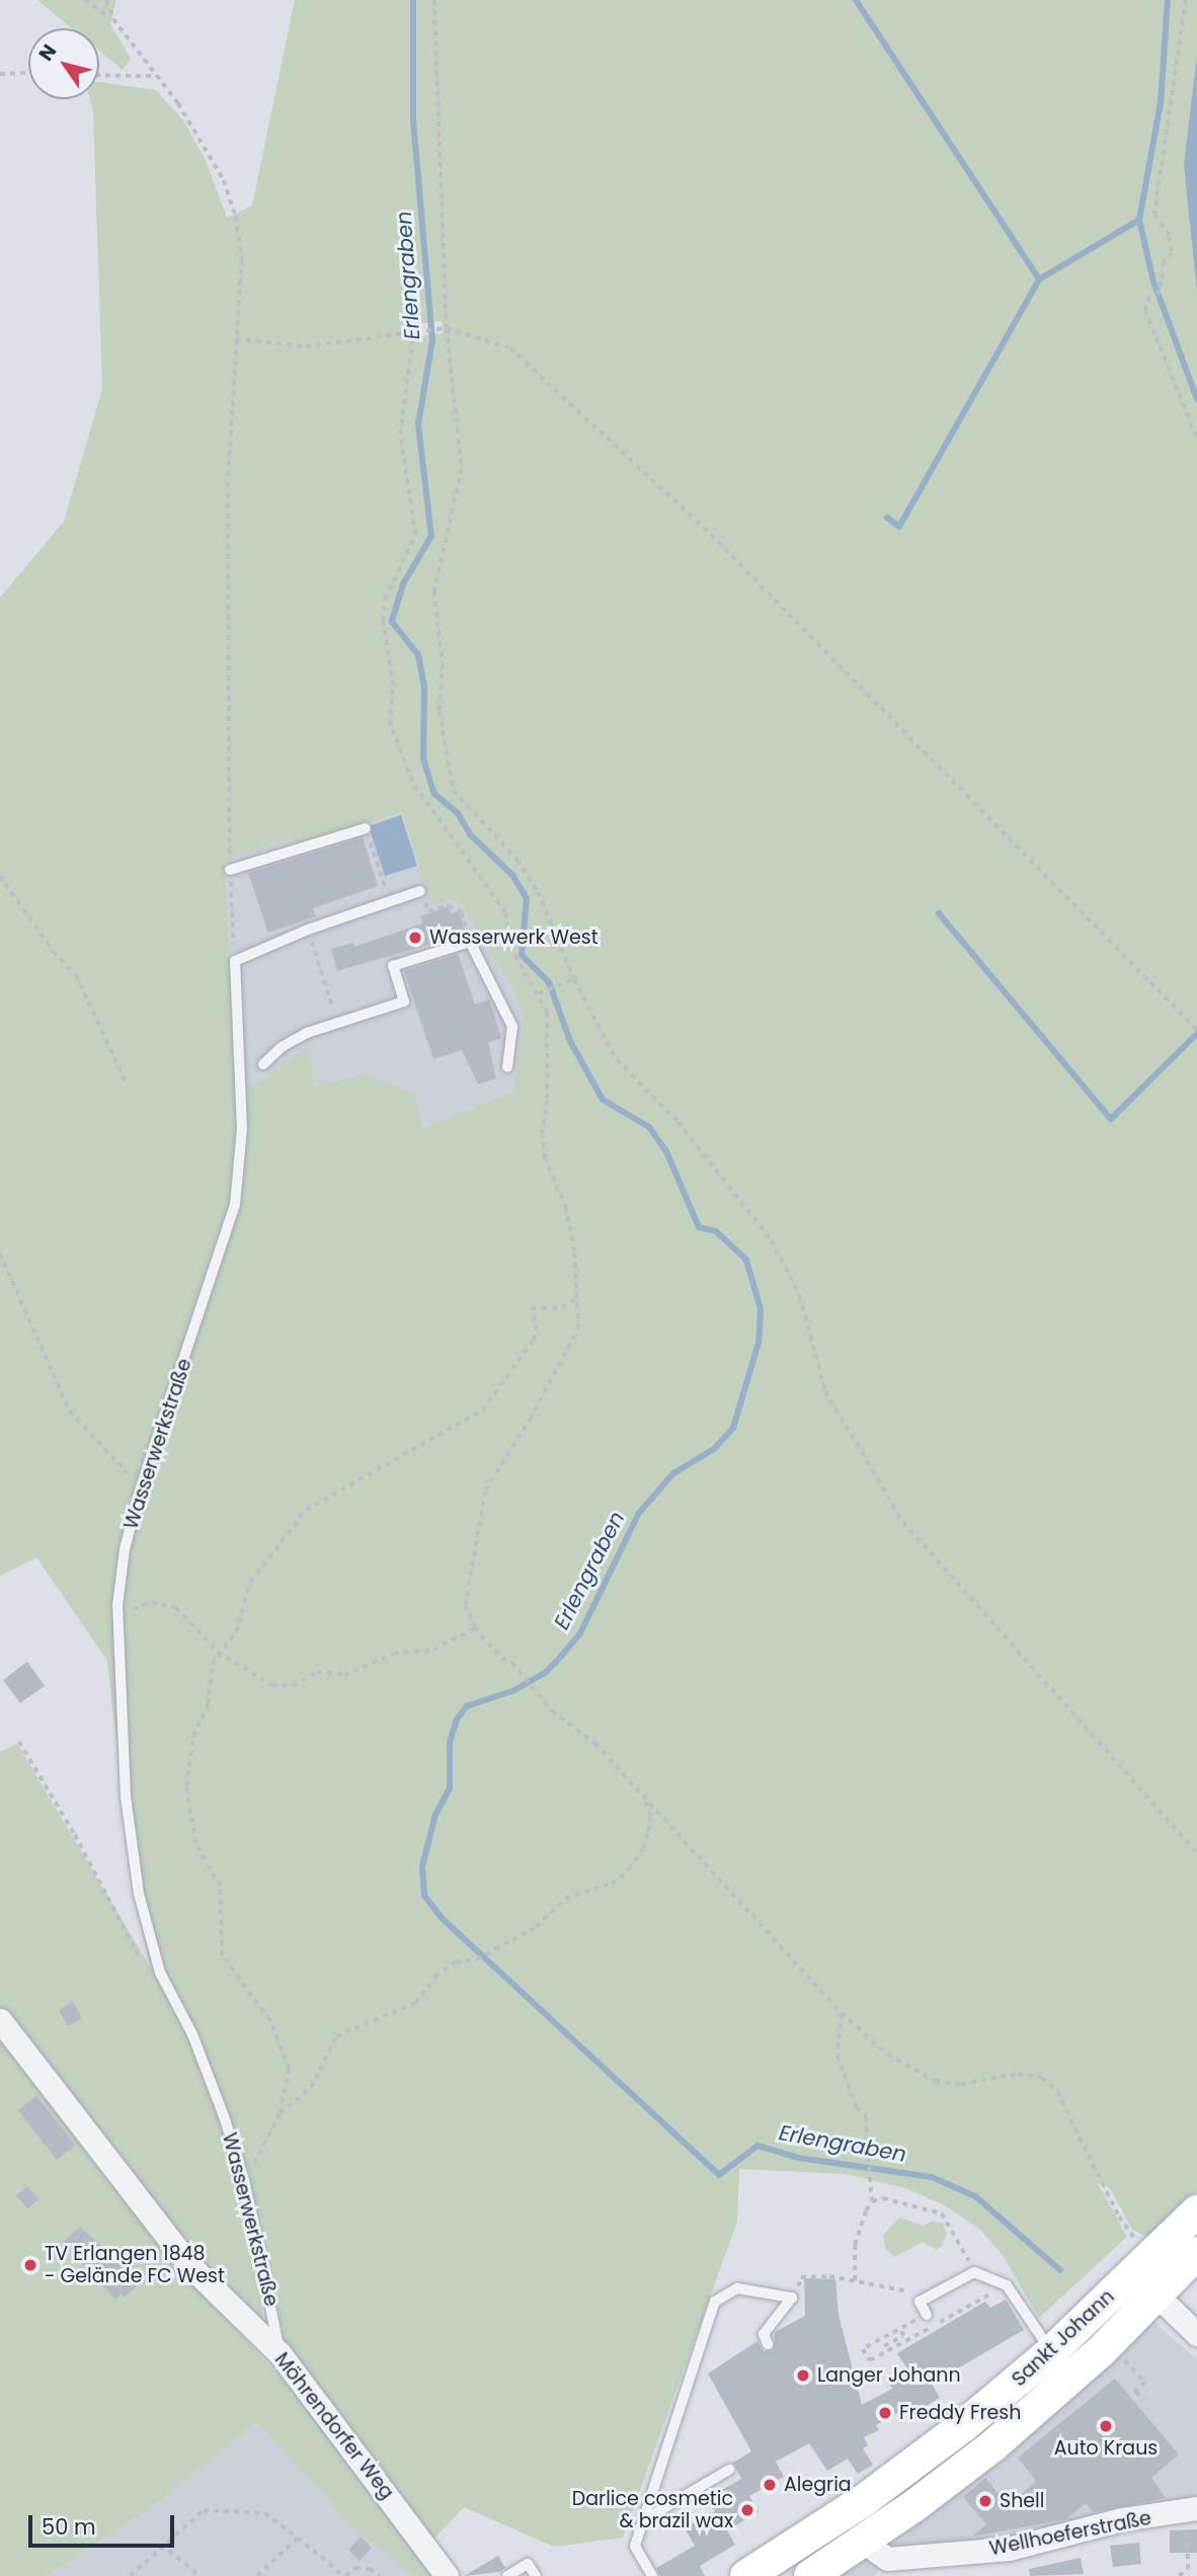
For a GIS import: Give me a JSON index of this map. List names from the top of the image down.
{
  "streets": {
    "main road": ["Sankt Johann"],
    "street": ["Möhrendorfer Weg", "Wellhoeferstraße"],
    "lane": ["Wasserwerkstraße"]
  },
  "crossings": [
    ["Wasserwerkstraße", "Möhrendorfer Weg"],
    ["Sankt Johann", "Wellhoeferstraße"]
  ],
  "water": ["Erlengraben"],
  "places": [
    "Wasserwerk West",
    "TV Erlangen 1848 - Gelände FC West",
    "Langer Johann",
    "Freddy Fresh",
    "Auto Kraus",
    "Alegria",
    "Shell",
    "Darlice cosmetic & brazil wax"
  ],
  "scale_bar": "50 m",
  "north": "top left"
}
